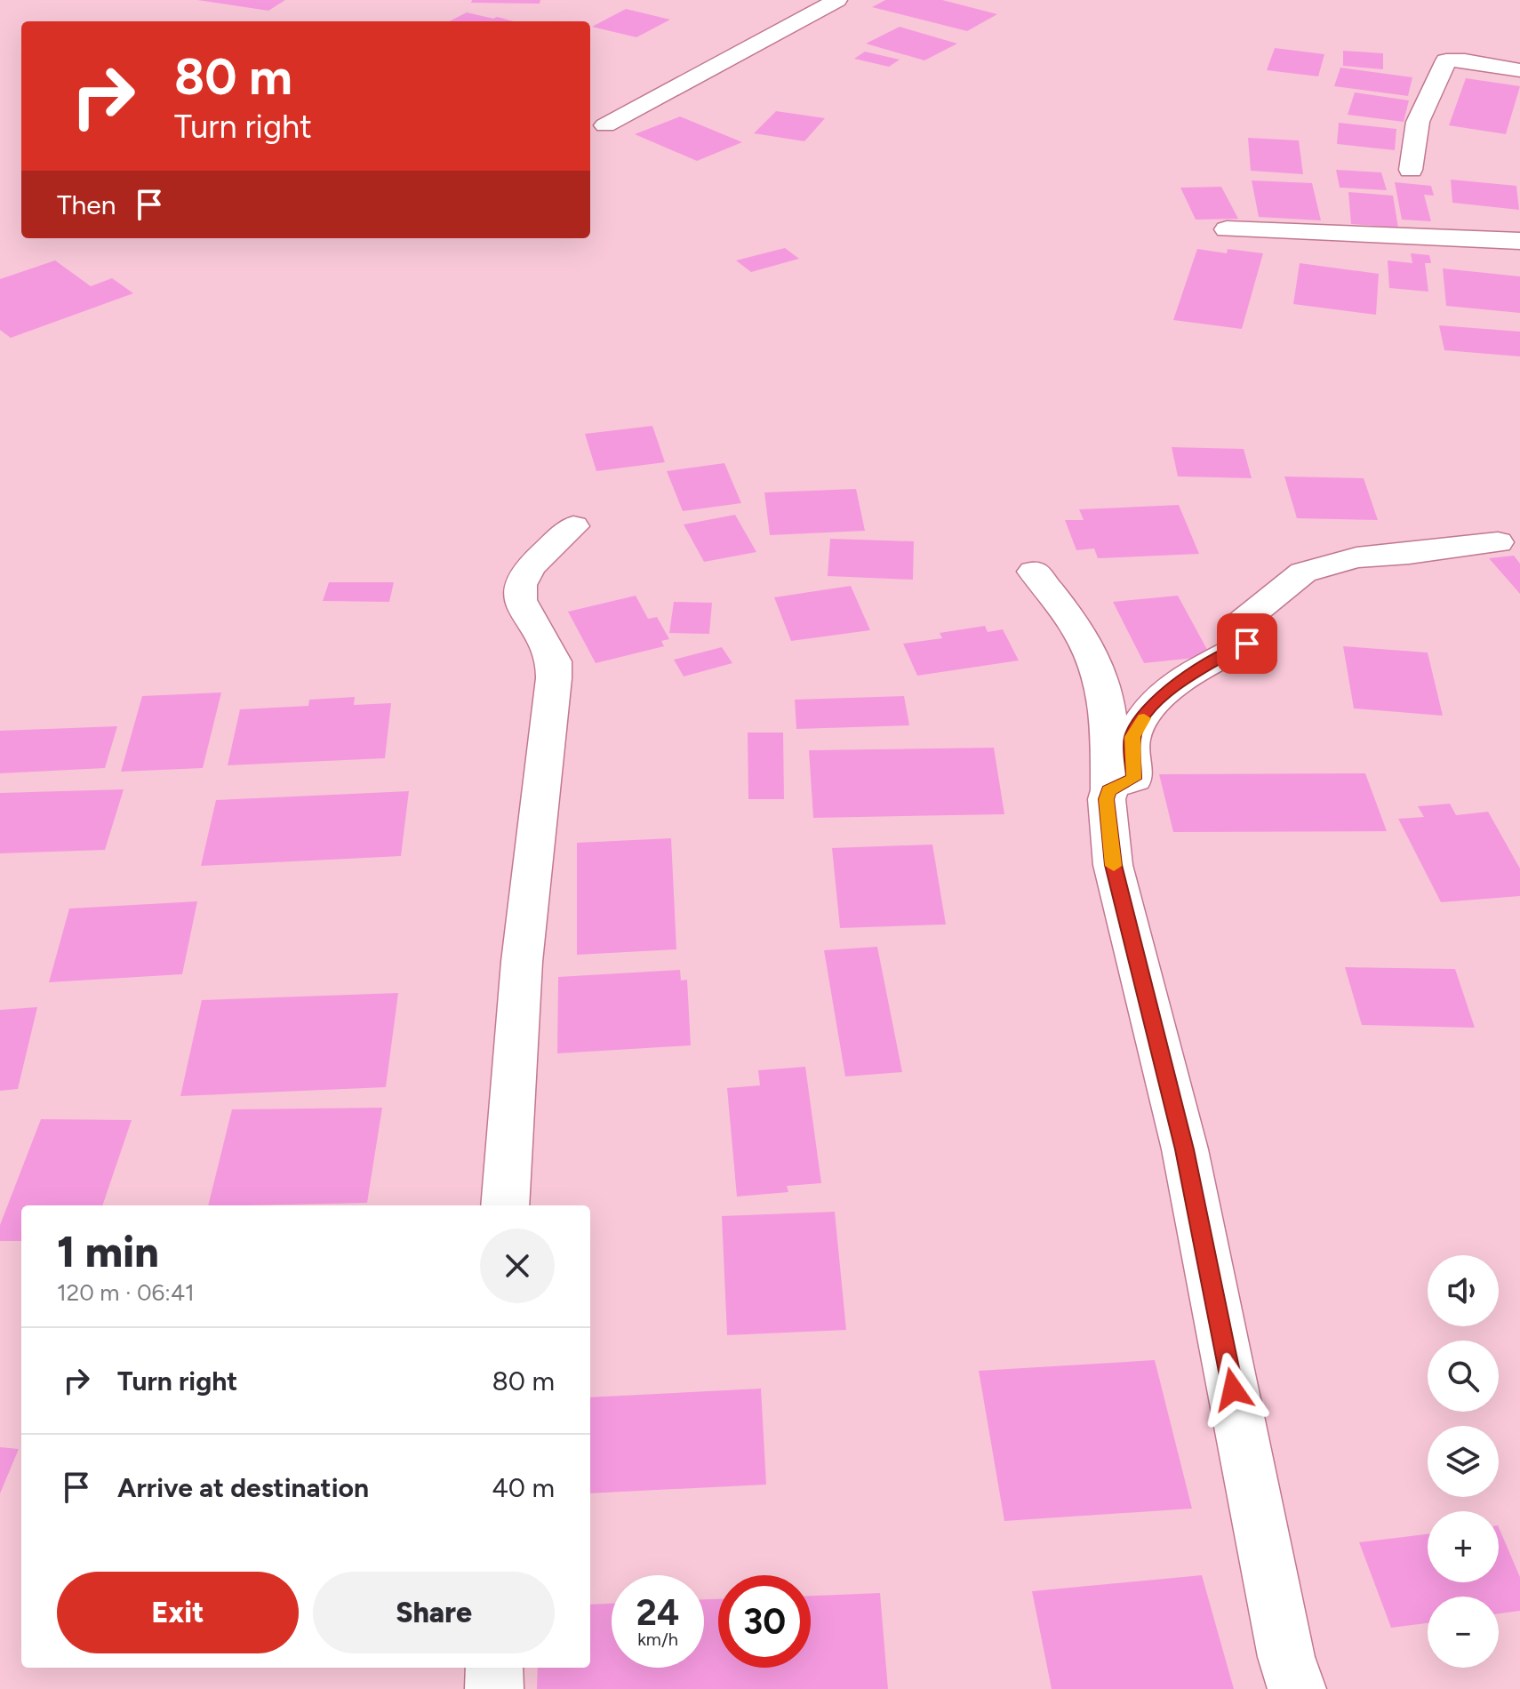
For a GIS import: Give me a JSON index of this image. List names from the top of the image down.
{
  "page": {
    "turn": ["80 m", "Turn right"],
    "then": "Then",
    "heading": ["1 min", "120 m · 06:41"],
    "map_buttons": ["+", "−"],
    "list": [
      {
        "name": "Turn right",
        "value": "80 m"
      },
      {
        "name": "Arrive at destination",
        "value": "40 m"
      }
    ],
    "buttons": ["Exit", "Share"],
    "speed": "24 km/h",
    "limit": "30"
  }
}
